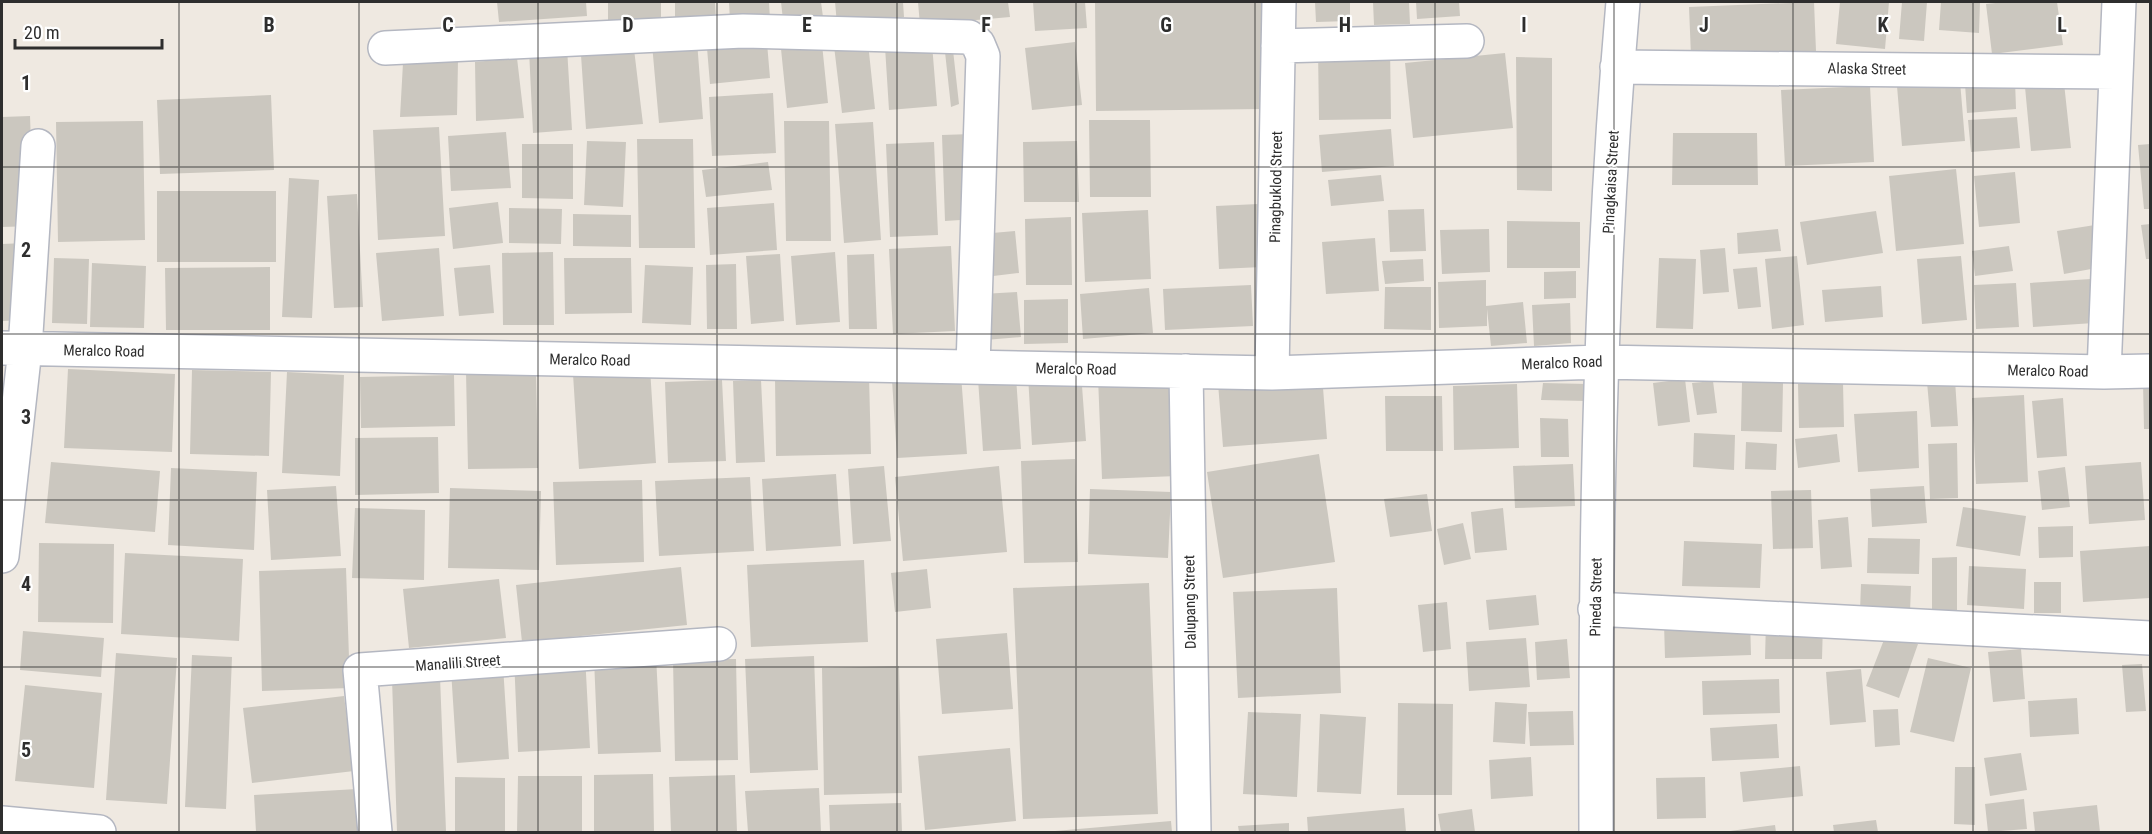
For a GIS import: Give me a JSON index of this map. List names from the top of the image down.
{
  "streets": {
    "street": [
      "Alaska Street",
      "Pinagkaisa Street",
      "Pinagbuklod Street",
      "Meralco Road",
      "Pineda Street",
      "Dalupang Street",
      "Manalili Street"
    ]
  },
  "crossings": [
    ["Alaska Street", "Pinagkaisa Street"],
    ["Pinagkaisa Street", "Meralco Road"],
    ["Pinagkaisa Street", "Pineda Street"],
    ["Pinagbuklod Street", "Meralco Road"],
    ["Meralco Road", "Pineda Street"],
    ["Meralco Road", "Dalupang Street"]
  ],
  "scale_bar": "20 m",
  "grid": {
    "columns": [
      "B",
      "C",
      "D",
      "E",
      "F",
      "G",
      "H",
      "I",
      "J",
      "K",
      "L"
    ],
    "rows": [
      "1",
      "2",
      "3",
      "4",
      "5"
    ]
  }
}
